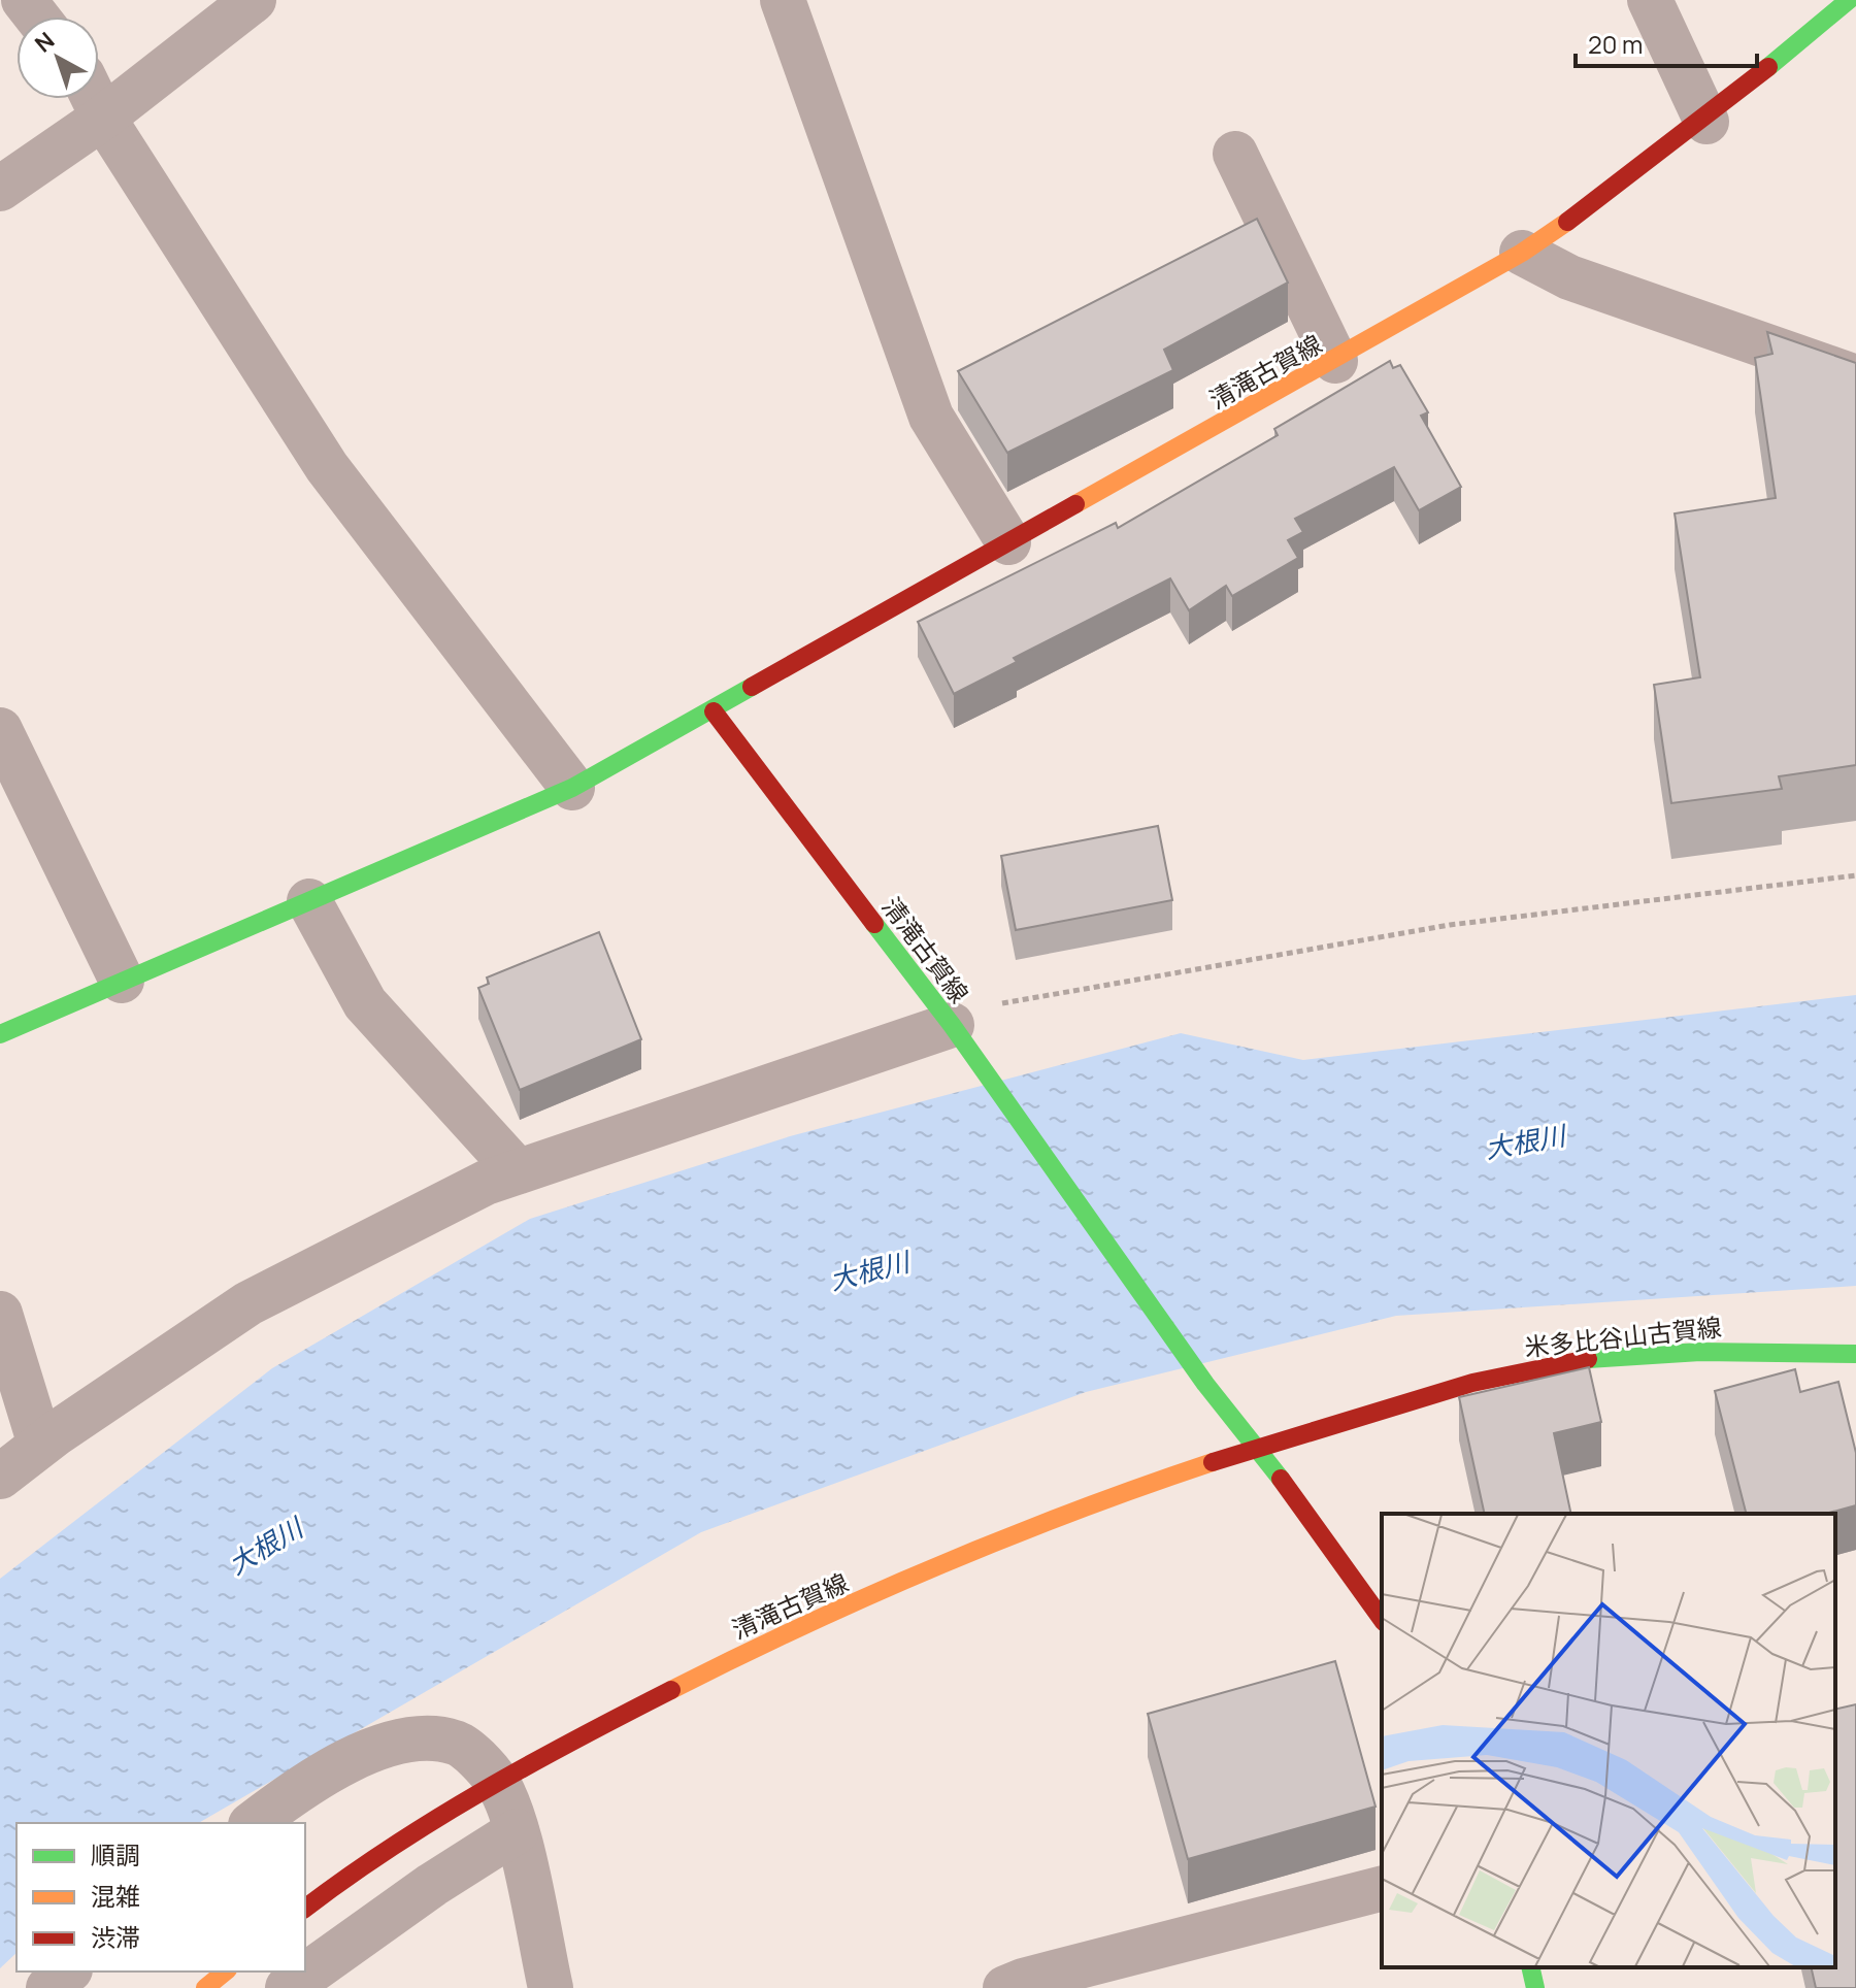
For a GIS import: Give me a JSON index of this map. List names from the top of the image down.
{
  "streets": {
    "main road": ["清滝古賀線", "米多比谷山古賀線"]
  },
  "crossings": [
    ["清滝古賀線", "米多比谷山古賀線"]
  ],
  "water": ["大根川"],
  "legend": ["順調", "混雑", "渋滞"],
  "scale_bar": "20 m",
  "north": "top left"
}
